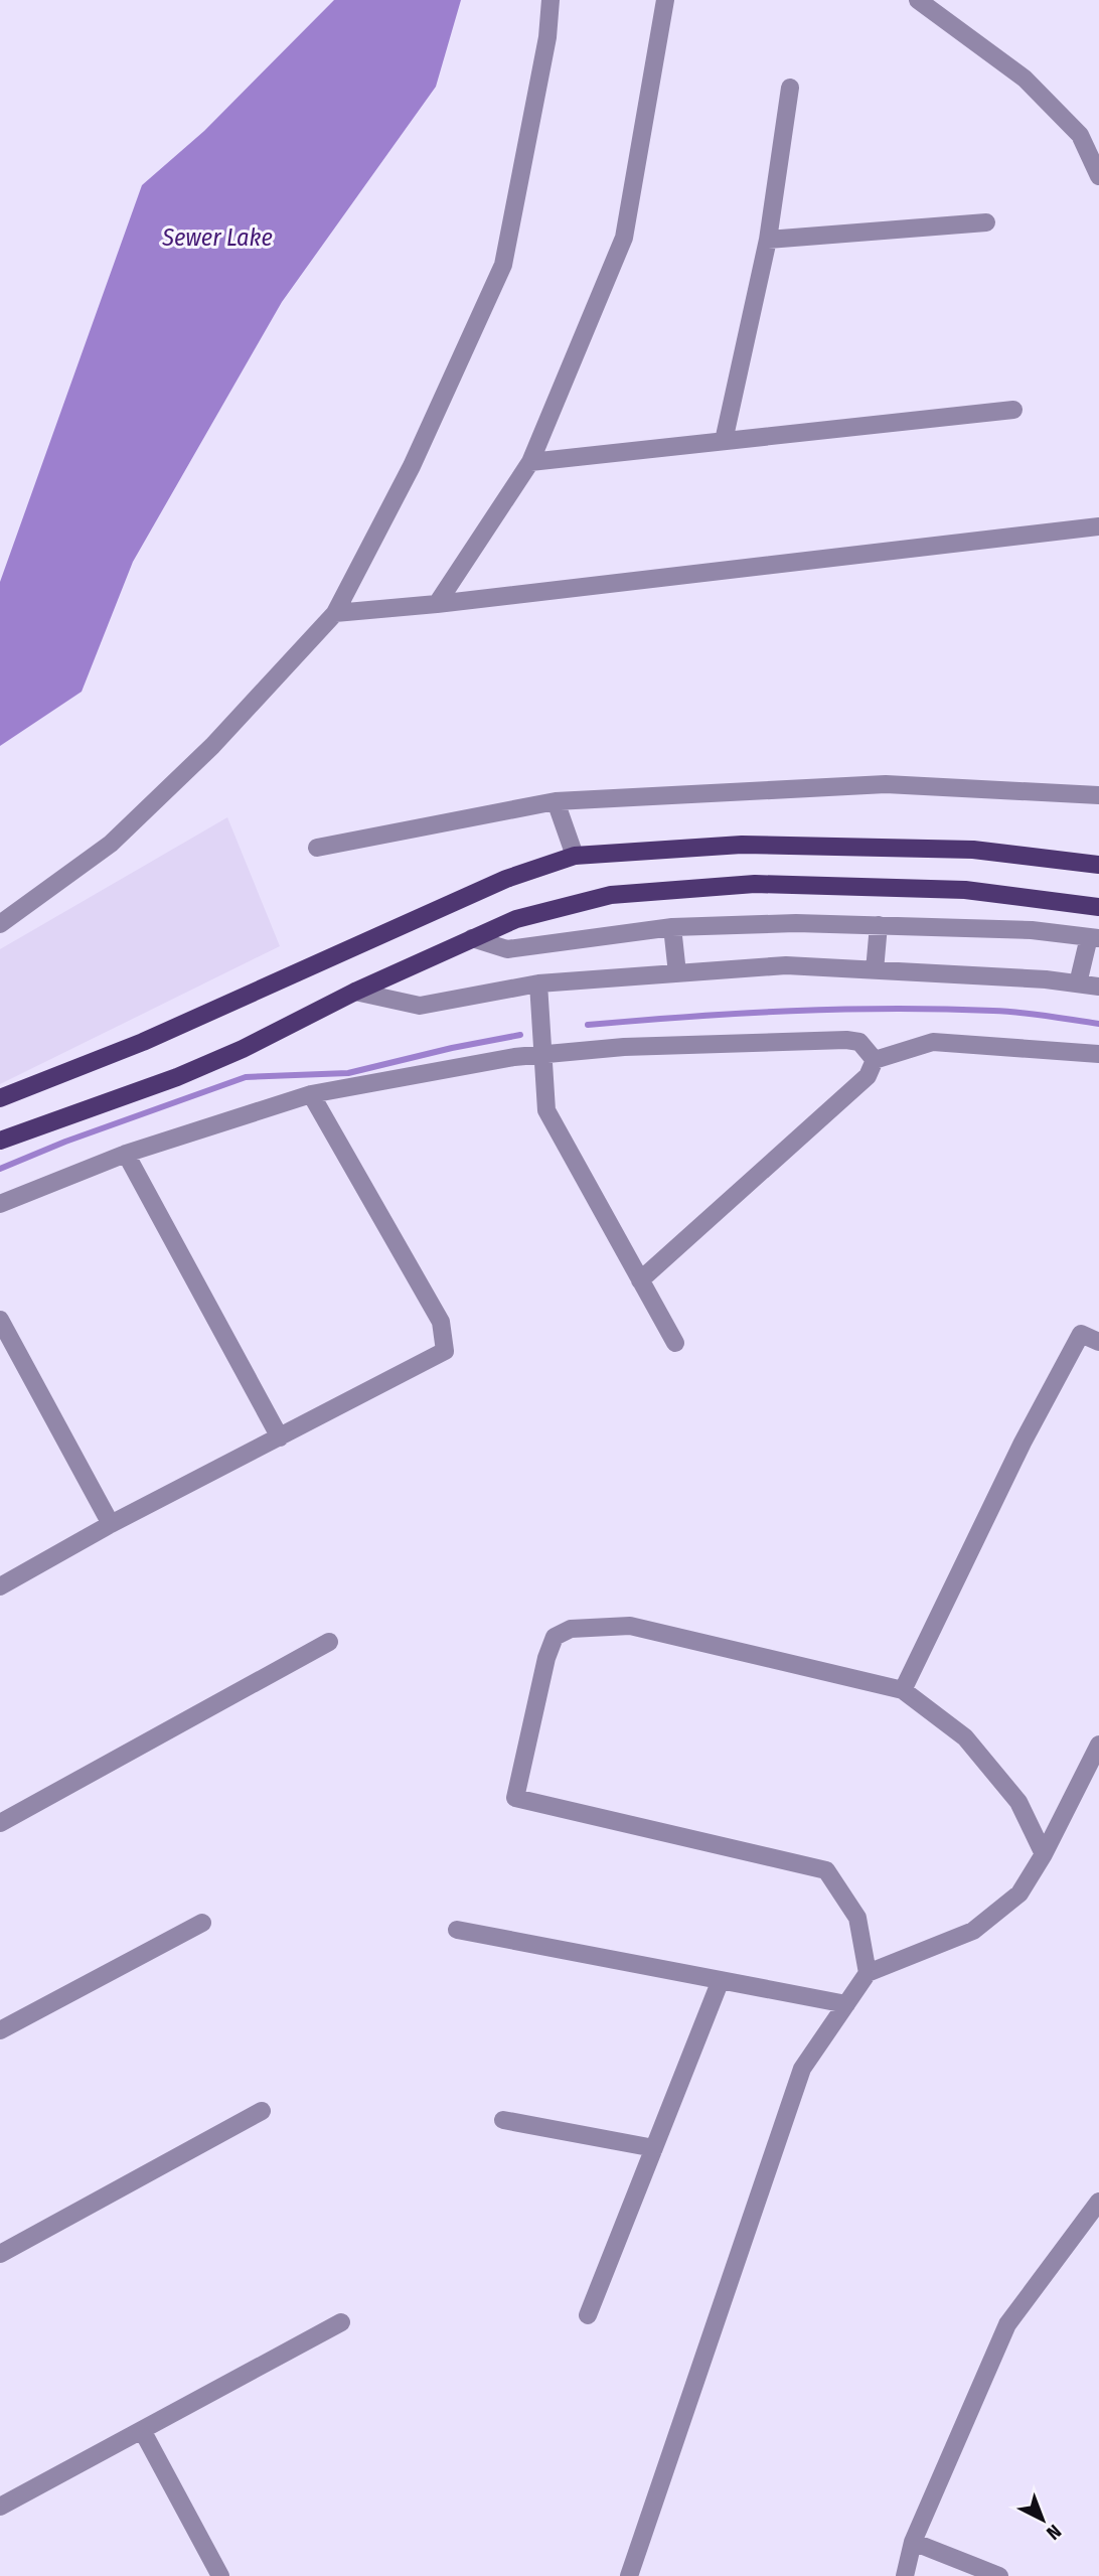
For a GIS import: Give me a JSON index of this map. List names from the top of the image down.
{
  "water": ["Sewer Lake"],
  "north": "bottom right"
}
